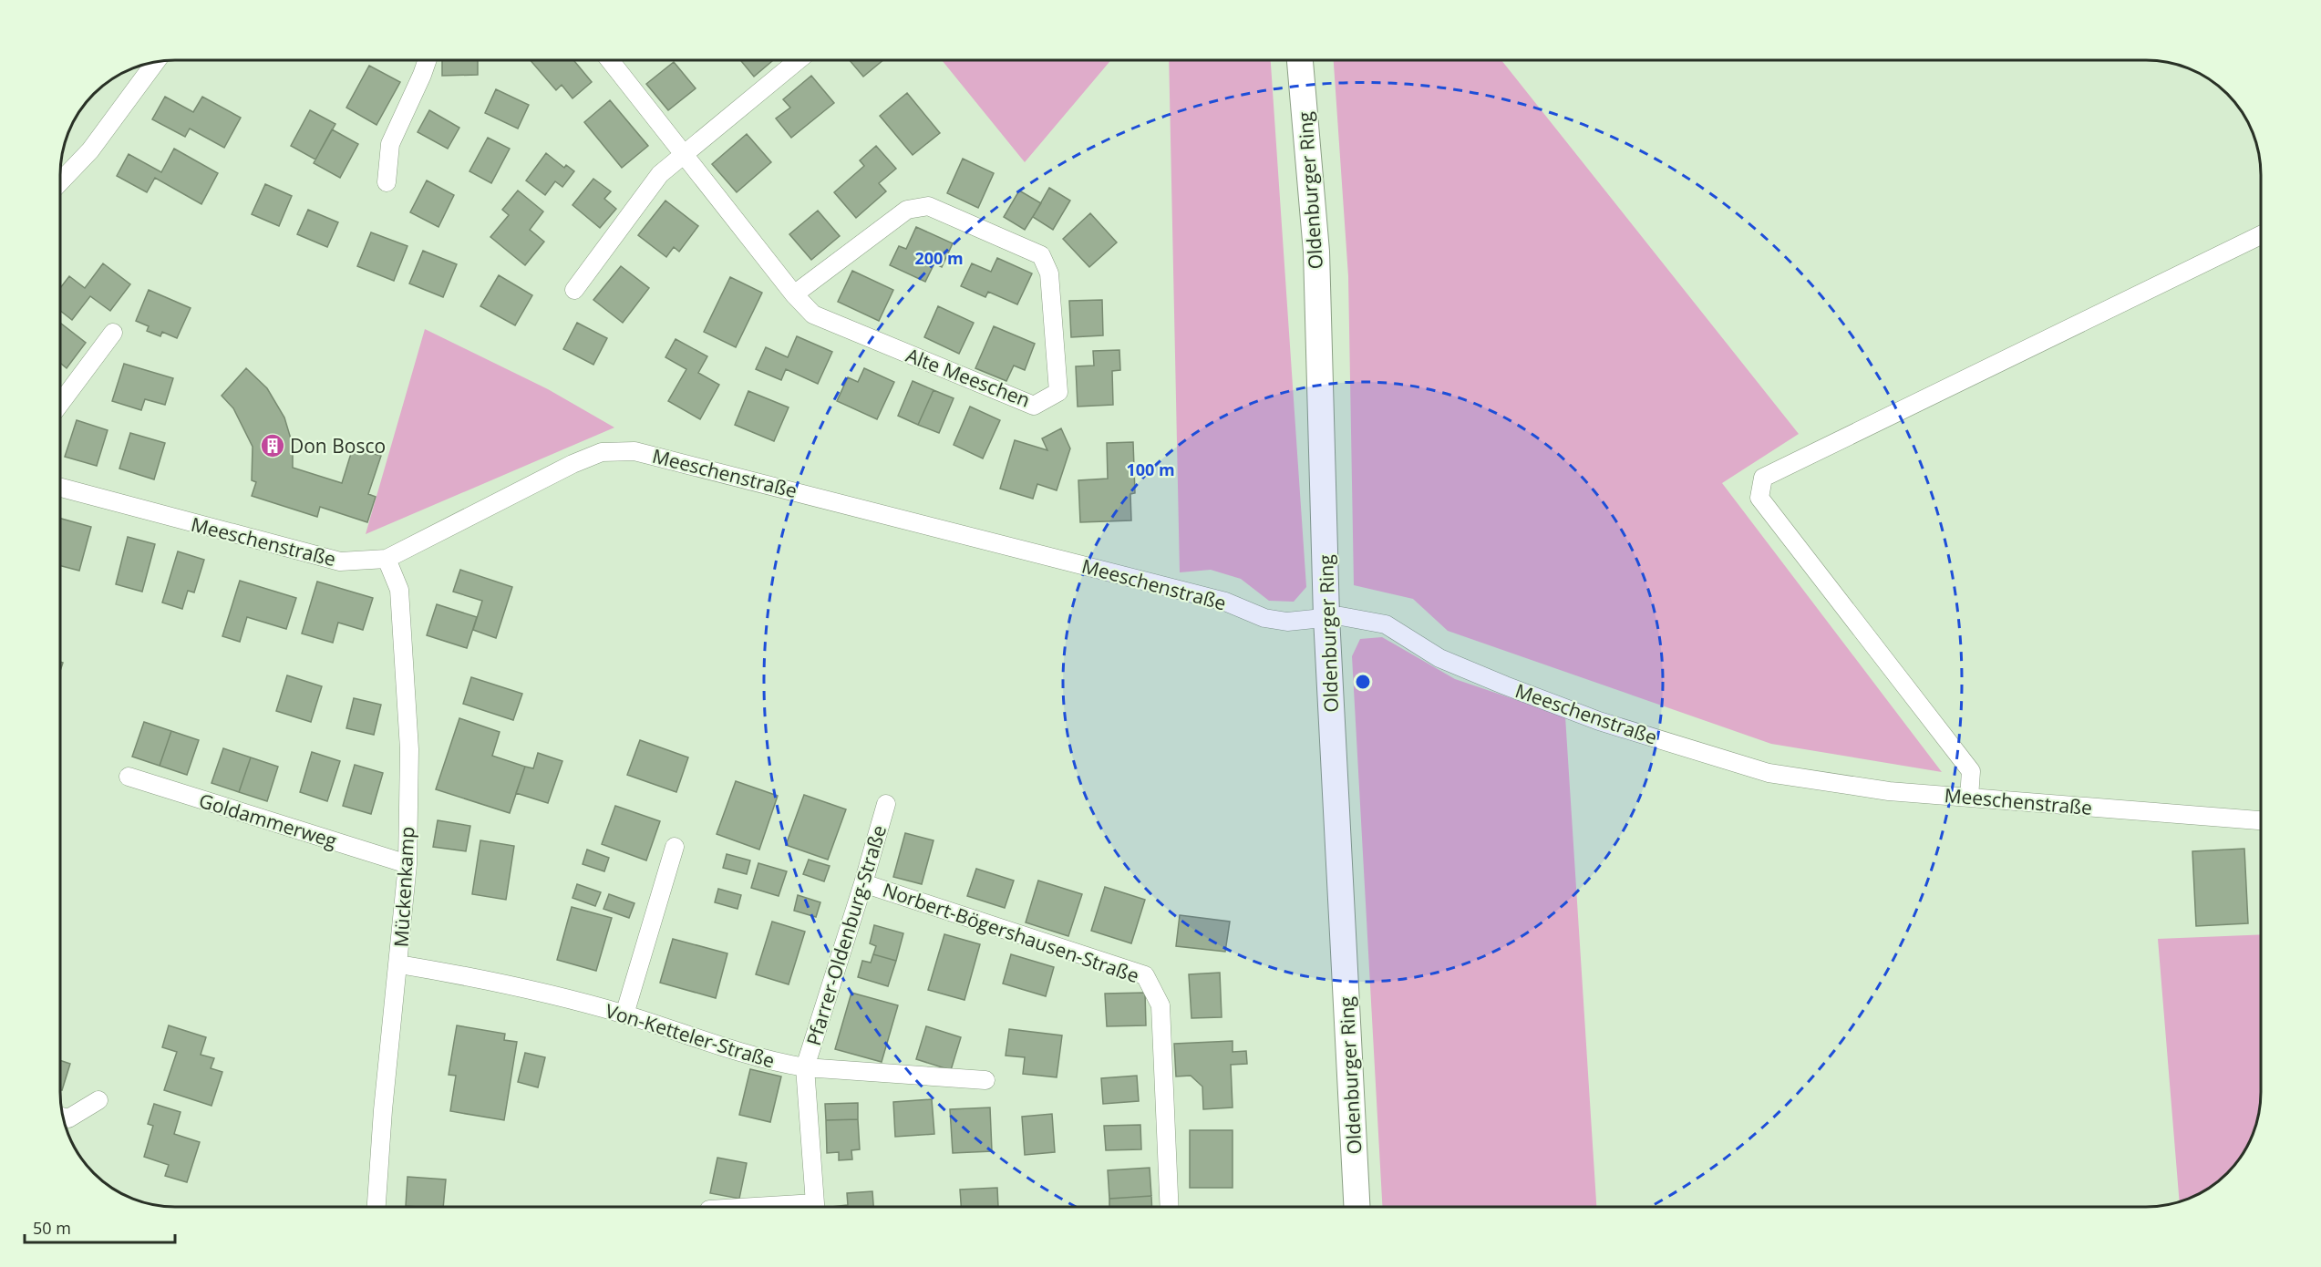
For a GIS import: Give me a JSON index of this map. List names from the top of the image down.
{
  "streets": {
    "main road": ["Oldenburger Ring"],
    "street": [
      "Alte Meeschen",
      "Meeschenstraße",
      "Goldammerweg",
      "Mückenkamp",
      "Norbert-Bögershausen-Straße",
      "Pfarrer-Oldenburg-Straße",
      "Von-Ketteler-Straße"
    ]
  },
  "crossings": [
    ["Oldenburger Ring", "Meeschenstraße"],
    ["Meeschenstraße", "Mückenkamp"],
    ["Goldammerweg", "Mückenkamp"],
    ["Mückenkamp", "Von-Ketteler-Straße"],
    ["Norbert-Bögershausen-Straße", "Pfarrer-Oldenburg-Straße"],
    ["Pfarrer-Oldenburg-Straße", "Von-Ketteler-Straße"]
  ],
  "places": {
    "building": ["Don Bosco"]
  },
  "scale_bar": "50 m",
  "rings": ["200 m", "100 m"]
}
